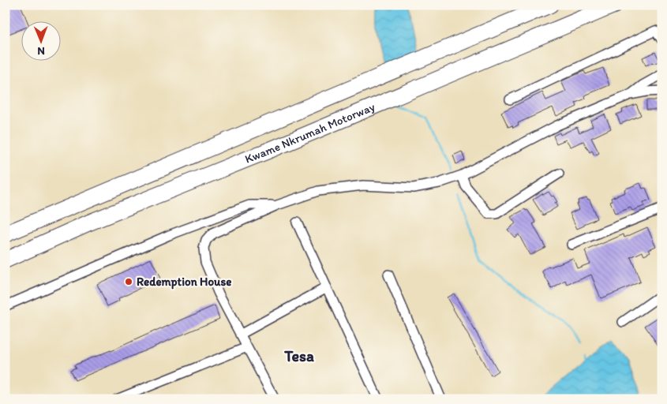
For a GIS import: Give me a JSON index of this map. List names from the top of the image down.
{
  "streets": {
    "highway": ["Kwame Nkrumah Motorway"]
  },
  "districts": ["Tesa"],
  "places": ["Redemption House"],
  "north": "bottom"
}
